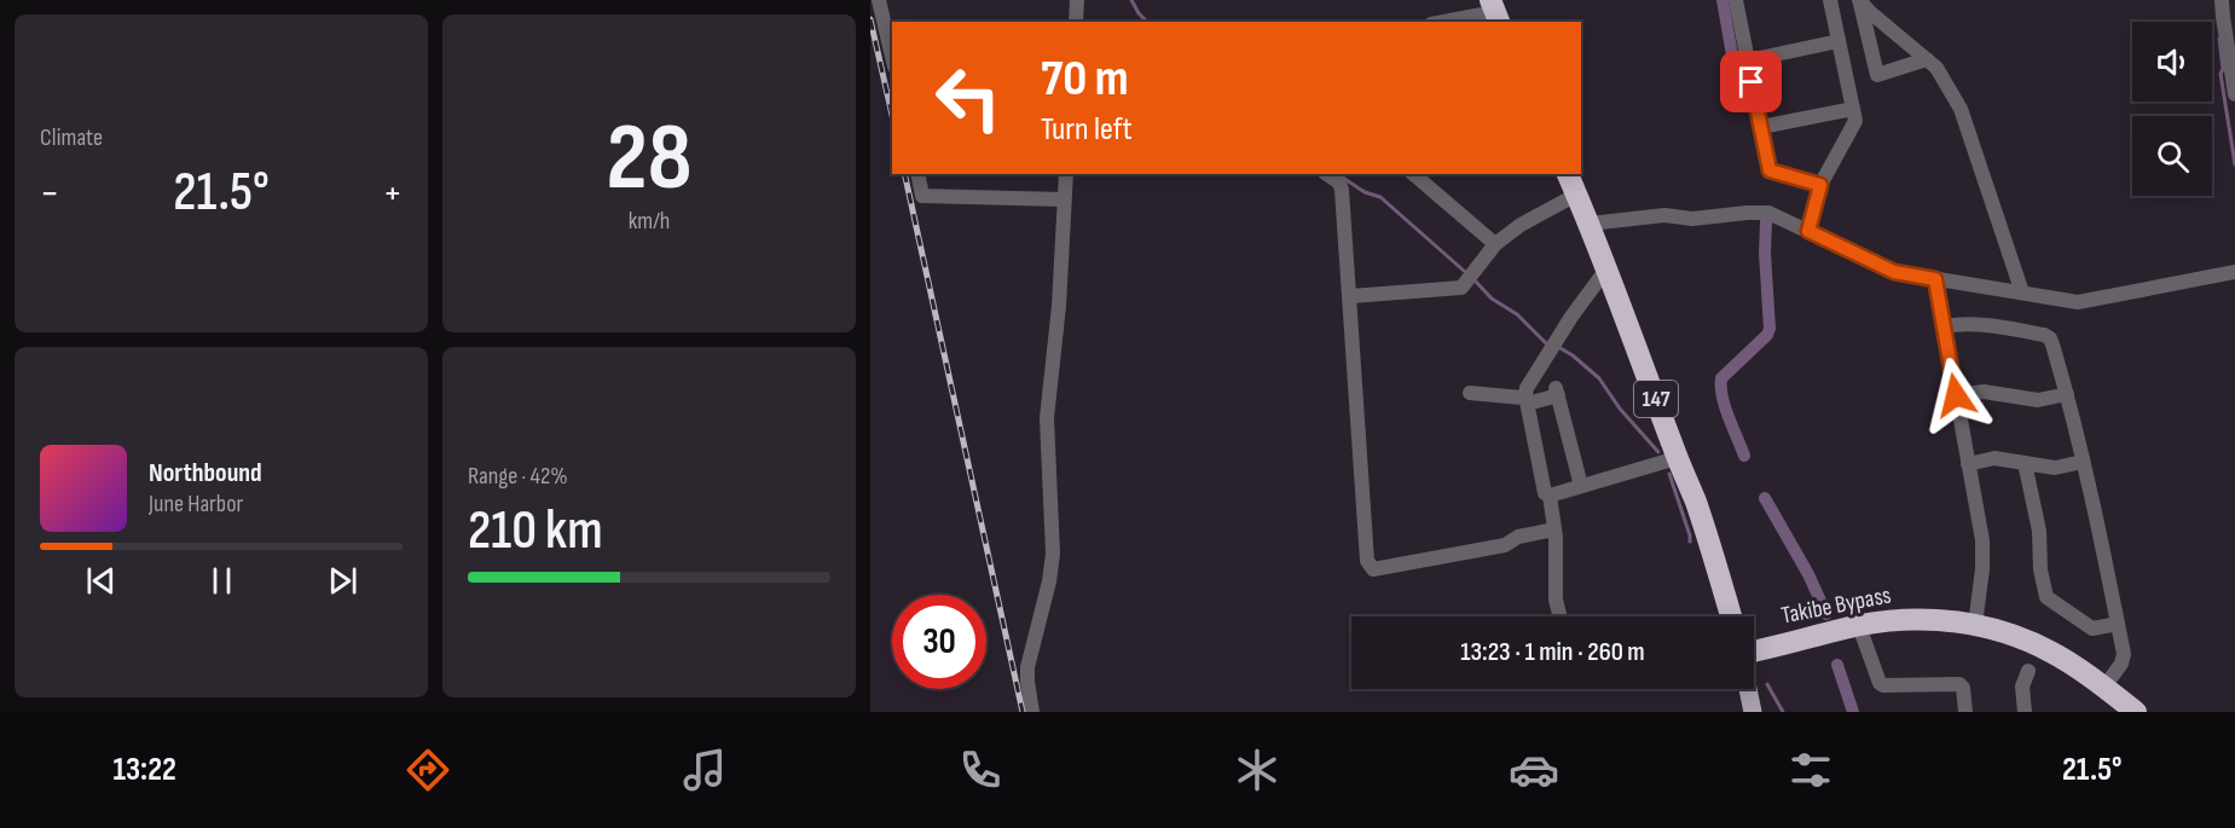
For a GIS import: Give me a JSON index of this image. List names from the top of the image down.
{
  "streets": {
    "highway": ["147", "Takibe Bypass"]
  },
  "page": {
    "tile": [
      "Climate",
      ["28", "km/h"],
      ["Range · 42%", "210 km"]
    ],
    "turn": ["70 m", "Turn left"],
    "heat": ["−", "21.5°", "+"],
    "song": ["Northbound", "June Harbor"],
    "limit": "30",
    "trip": "13:23 · 1 min · 260 m",
    "tabs": ["13:22", "21.5°"]
  }
}
